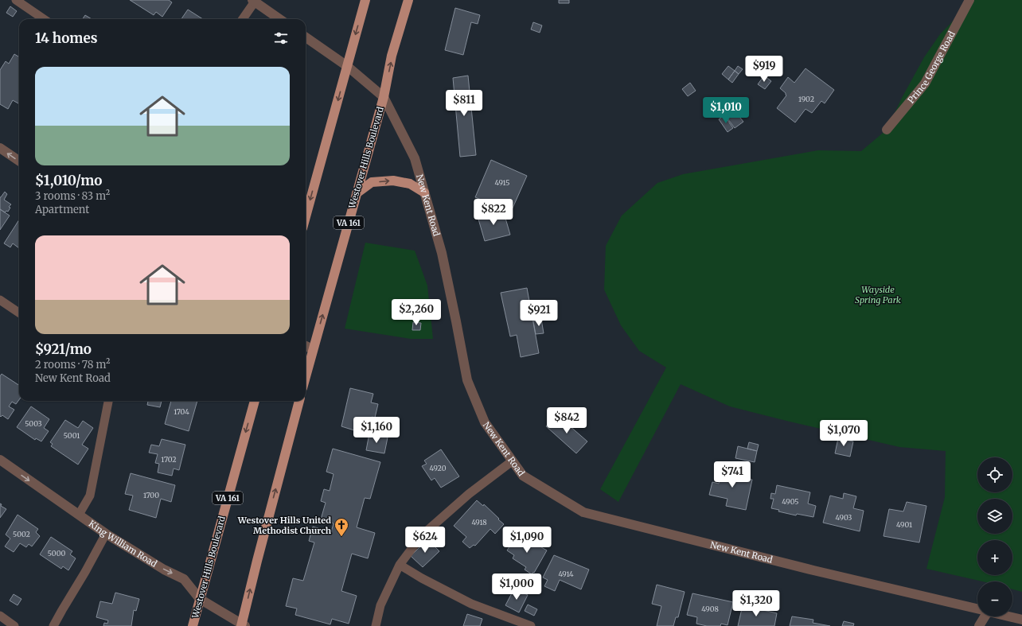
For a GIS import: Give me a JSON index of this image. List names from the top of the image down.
{
  "streets": {
    "main road": ["Westover Hills Boulevard", "VA 161"],
    "street": ["Prince George Road", "New Kent Road", "King William Road"]
  },
  "crossings": [
    ["Westover Hills Boulevard", "New Kent Road"],
    ["Westover Hills Boulevard", "King William Road"]
  ],
  "one_way": ["King William Road"],
  "parks": ["Wayside Spring Park"],
  "places": {
    "church": ["Westover Hills United Methodist Church"]
  },
  "house_numbers": [
    "1902",
    "4915",
    "1704",
    "5003",
    "5001",
    "1702",
    "4920",
    "1700",
    "4905",
    "4903",
    "4918",
    "4901",
    "5002",
    "5000",
    "4914",
    "4908"
  ],
  "page": {
    "heading": "14 homes",
    "price": [
      "$919",
      "$811",
      "$1,010",
      "$822",
      "$2,260",
      "$921",
      "$842",
      "$1,160",
      "$1,070",
      "$741",
      "$624",
      "$1,090",
      "$1,000",
      "$1,320"
    ],
    "list": [
      {
        "name": "$1,010/mo",
        "note": "3 rooms · 83 m² · Apartment"
      },
      {
        "name": "$921/mo",
        "note": "2 rooms · 78 m² · New Kent Road"
      }
    ],
    "map_buttons": ["+", "−"]
  }
}
